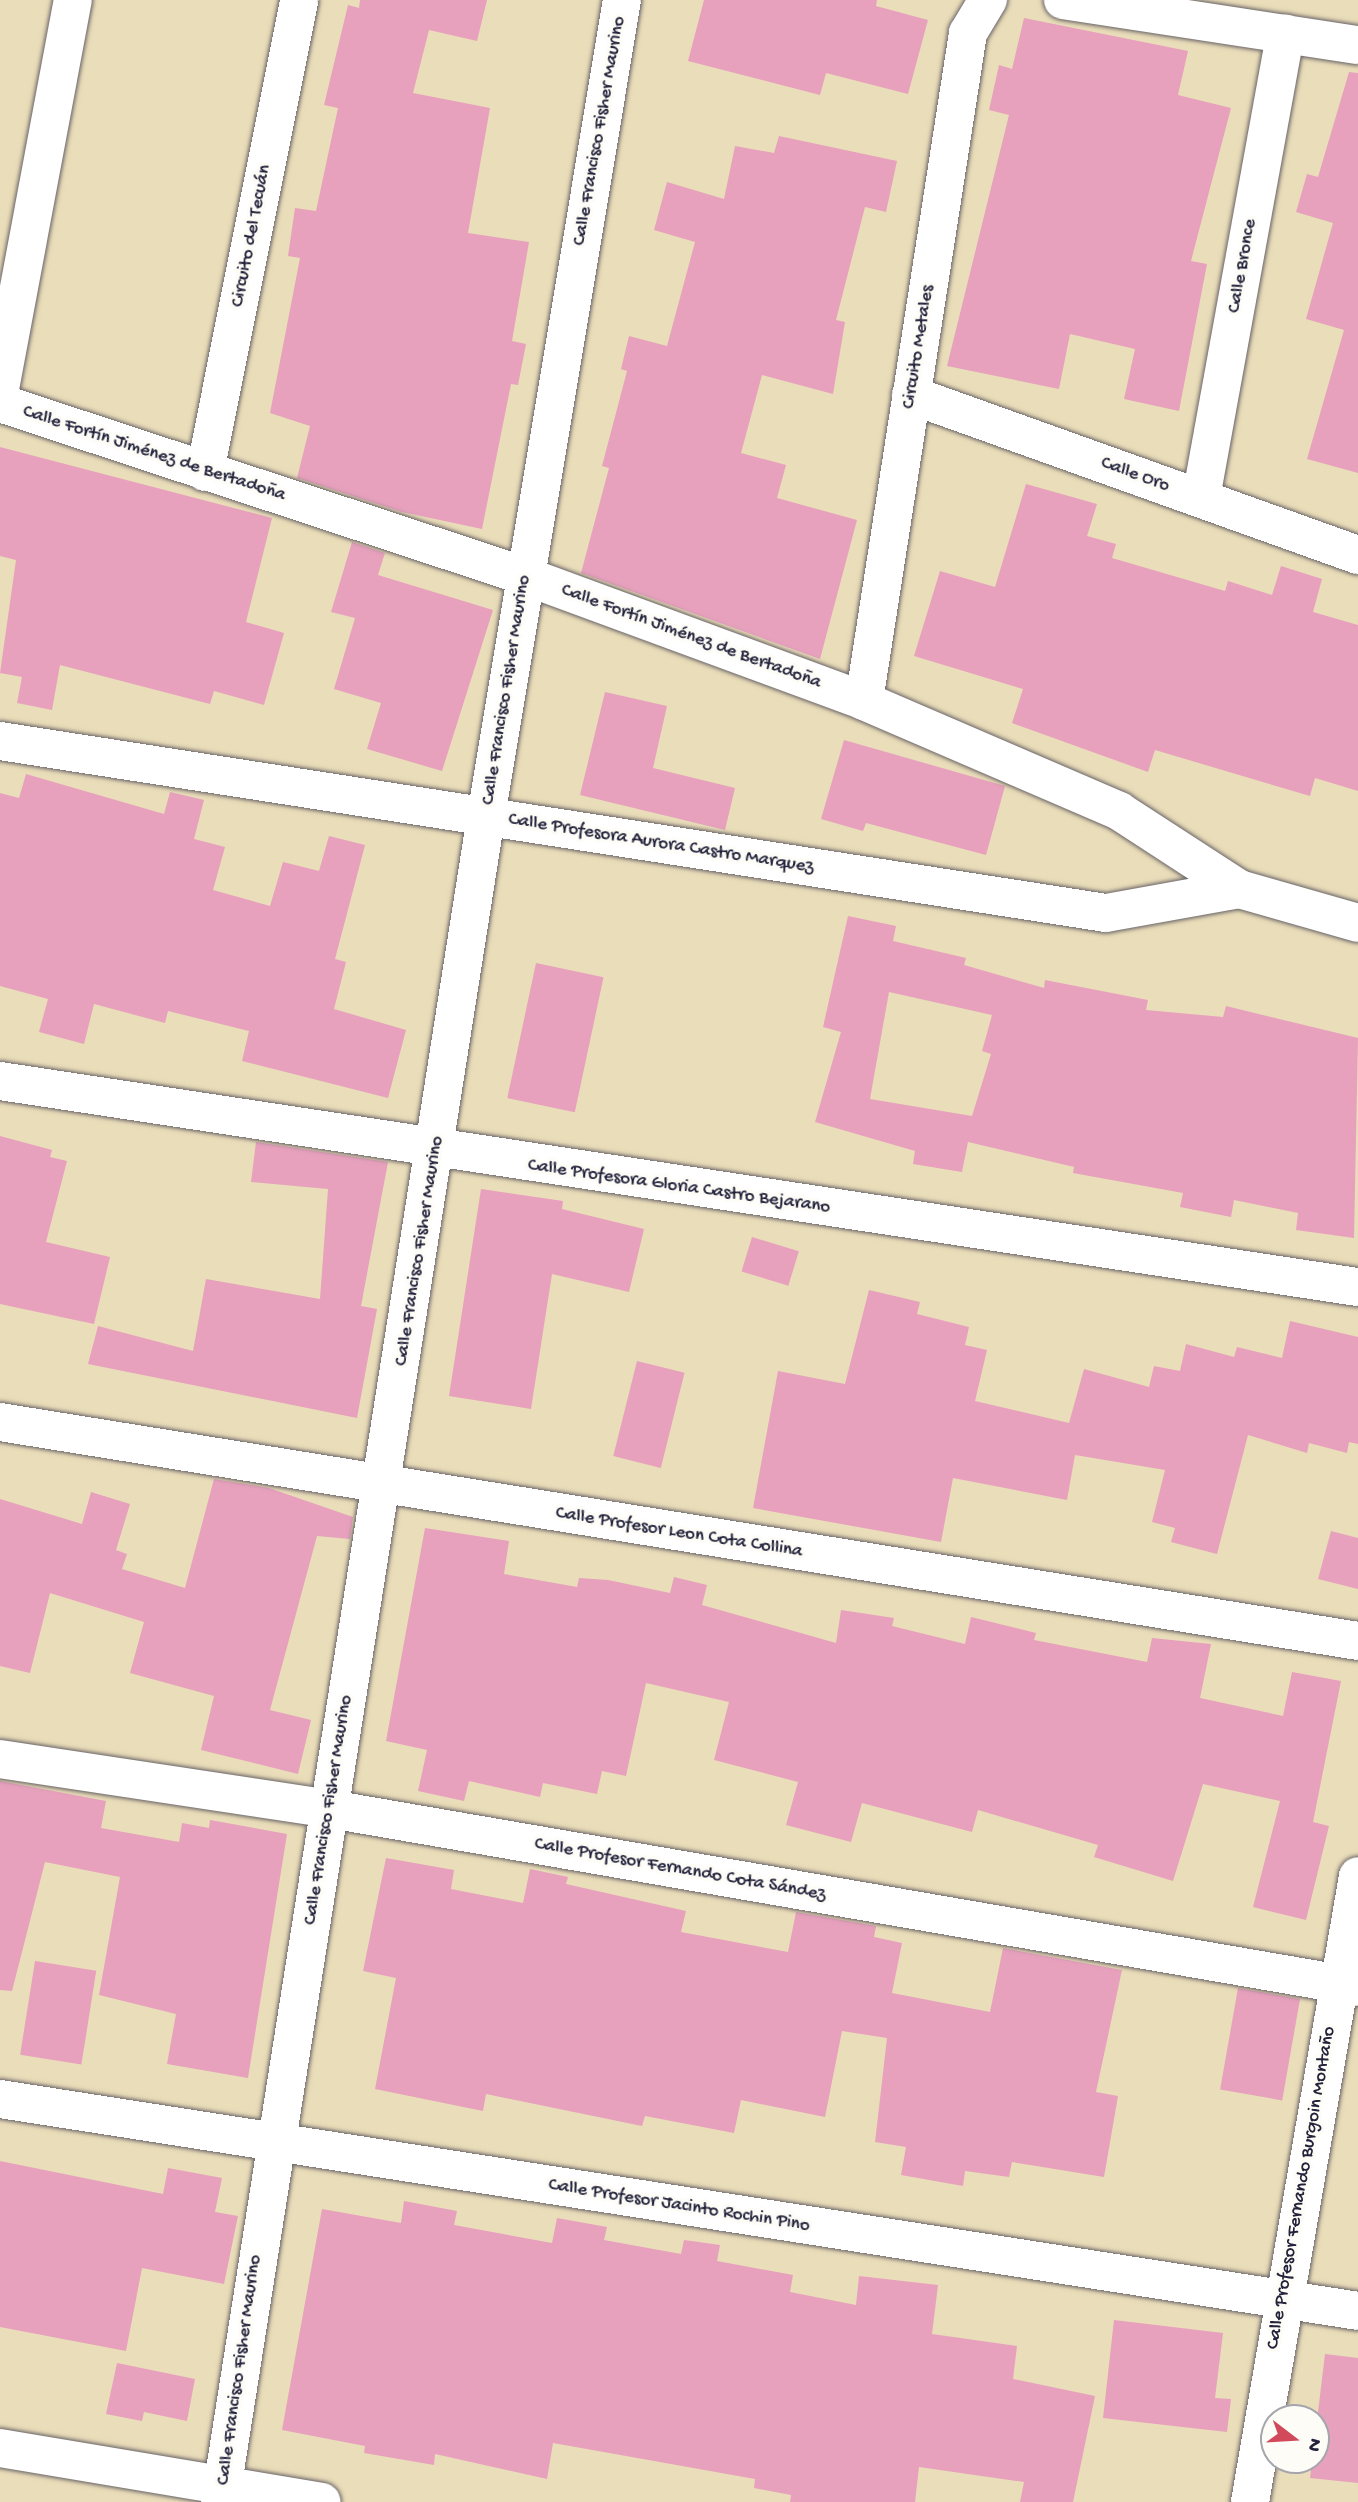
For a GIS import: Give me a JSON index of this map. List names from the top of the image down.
{
  "streets": {
    "street": [
      "Calle Francisco Fisher Maurino",
      "Circuito del Tecuán",
      "Calle Bronce",
      "Circuito Metales",
      "Calle Fortín Jiménez de Bertadoña",
      "Calle Oro",
      "Calle Profesora Aurora Castro Marquez",
      "Calle Profesora Gloria Castro Bejarano",
      "Calle Profesor Leon Cota Collina",
      "Calle Profesor Fernando Cota Sández",
      "Calle Profesor Fernando Burgoin Montaño",
      "Calle Profesor Jacinto Rochin Pino"
    ]
  },
  "crossings": [
    ["Calle Francisco Fisher Maurino", "Calle Fortín Jiménez de Bertadoña"],
    ["Calle Francisco Fisher Maurino", "Calle Profesora Aurora Castro Marquez"],
    ["Calle Francisco Fisher Maurino", "Calle Profesora Gloria Castro Bejarano"],
    ["Calle Francisco Fisher Maurino", "Calle Profesor Leon Cota Collina"],
    ["Calle Francisco Fisher Maurino", "Calle Profesor Fernando Cota Sández"],
    ["Calle Francisco Fisher Maurino", "Calle Profesor Jacinto Rochin Pino"],
    ["Circuito del Tecuán", "Calle Fortín Jiménez de Bertadoña"],
    ["Calle Bronce", "Calle Oro"],
    ["Circuito Metales", "Calle Fortín Jiménez de Bertadoña"],
    ["Circuito Metales", "Calle Oro"],
    ["Calle Fortín Jiménez de Bertadoña", "Calle Profesora Aurora Castro Marquez"],
    ["Calle Profesor Fernando Cota Sández", "Calle Profesor Fernando Burgoin Montaño"],
    ["Calle Profesor Fernando Burgoin Montaño", "Calle Profesor Jacinto Rochin Pino"]
  ],
  "north": "right"
}
